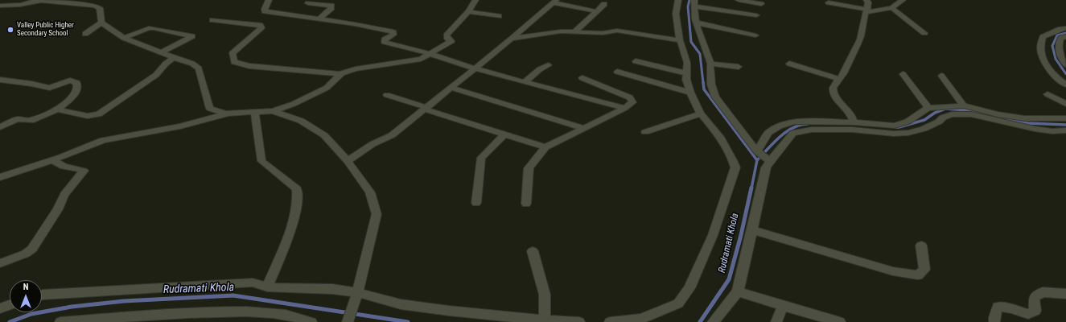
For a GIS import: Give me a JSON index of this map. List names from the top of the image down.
{
  "water": ["Rudramati Khola"],
  "places": ["Valley Public Higher Secondary School"],
  "north": "top"
}
